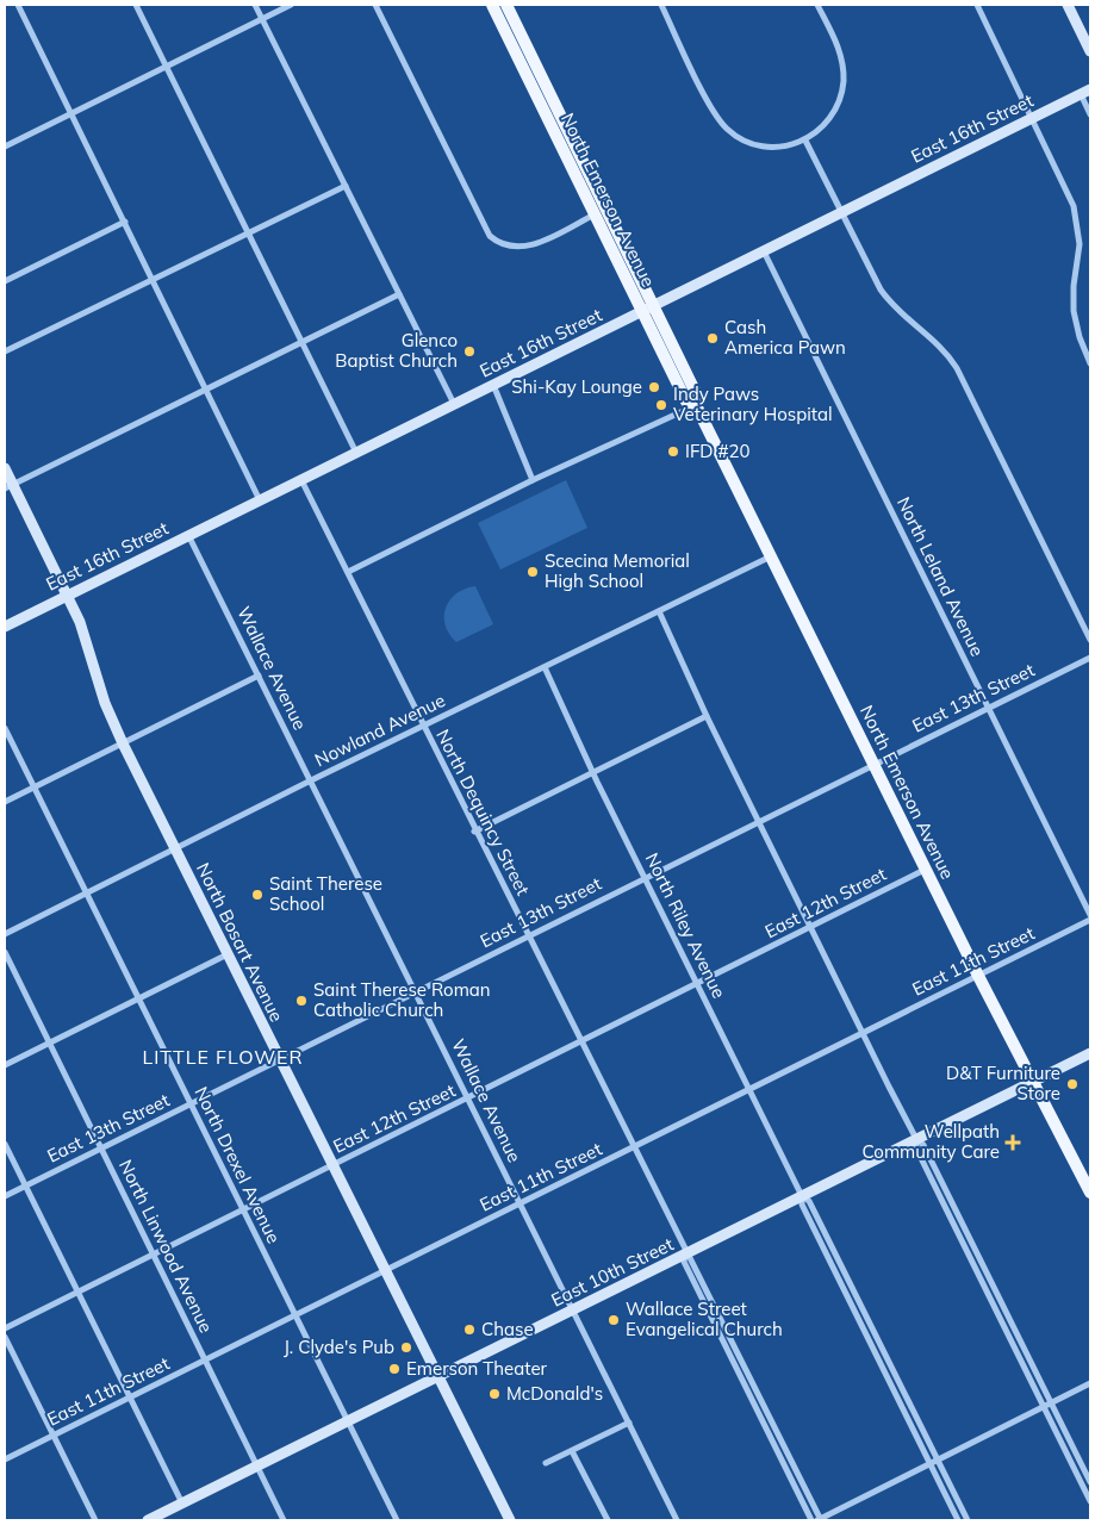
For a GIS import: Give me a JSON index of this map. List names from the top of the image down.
{
  "streets": {
    "main road": [
      "East 16th Street",
      "North Emerson Avenue",
      "North Bosart Avenue",
      "East 10th Street"
    ],
    "street": [
      "North Leland Avenue",
      "Wallace Avenue",
      "East 13th Street",
      "Nowland Avenue",
      "North Dequincy Street",
      "East 12th Street",
      "North Riley Avenue",
      "East 11th Street",
      "North Drexel Avenue",
      "North Linwood Avenue"
    ]
  },
  "crossings": [
    ["East 16th Street", "North Emerson Avenue"],
    ["East 16th Street", "North Leland Avenue"],
    ["East 16th Street", "Wallace Avenue"],
    ["East 16th Street", "North Dequincy Street"],
    ["East 16th Street", "North Bosart Avenue"],
    ["North Emerson Avenue", "East 13th Street"],
    ["North Emerson Avenue", "Nowland Avenue"],
    ["North Emerson Avenue", "East 12th Street"],
    ["North Emerson Avenue", "East 11th Street"],
    ["North Emerson Avenue", "East 10th Street"],
    ["North Leland Avenue", "East 13th Street"],
    ["Wallace Avenue", "East 13th Street"],
    ["Wallace Avenue", "Nowland Avenue"],
    ["Wallace Avenue", "East 12th Street"],
    ["Wallace Avenue", "East 11th Street"],
    ["Wallace Avenue", "East 10th Street"],
    ["East 13th Street", "North Dequincy Street"],
    ["East 13th Street", "North Riley Avenue"],
    ["East 13th Street", "North Bosart Avenue"],
    ["East 13th Street", "North Drexel Avenue"],
    ["East 13th Street", "North Linwood Avenue"],
    ["Nowland Avenue", "North Dequincy Street"],
    ["Nowland Avenue", "North Riley Avenue"],
    ["Nowland Avenue", "North Bosart Avenue"],
    ["Nowland Avenue", "North Drexel Avenue"],
    ["North Dequincy Street", "East 12th Street"],
    ["North Dequincy Street", "East 11th Street"],
    ["North Dequincy Street", "East 10th Street"],
    ["East 12th Street", "North Riley Avenue"],
    ["East 12th Street", "North Bosart Avenue"],
    ["East 12th Street", "North Drexel Avenue"],
    ["East 12th Street", "North Linwood Avenue"],
    ["North Riley Avenue", "East 11th Street"],
    ["North Riley Avenue", "East 10th Street"],
    ["North Bosart Avenue", "East 11th Street"],
    ["North Bosart Avenue", "East 10th Street"],
    ["East 11th Street", "North Drexel Avenue"],
    ["East 11th Street", "North Linwood Avenue"],
    ["North Drexel Avenue", "East 10th Street"],
    ["North Linwood Avenue", "East 10th Street"]
  ],
  "districts": ["LITTLE FLOWER"],
  "places": {
    "other": [
      "Cash America Pawn",
      "Glenco Baptist Church",
      "Shi-Kay Lounge",
      "Indy Paws Veterinary Hospital",
      "IFD #20",
      "Scecina Memorial High School",
      "Saint Therese School",
      "Saint Therese Roman Catholic Church",
      "D&T Furniture Store",
      "Wallace Street Evangelical Church",
      "Chase",
      "J. Clyde's Pub",
      "Emerson Theater",
      "McDonald's"
    ],
    "health": ["Wellpath Community Care"]
  }
}
